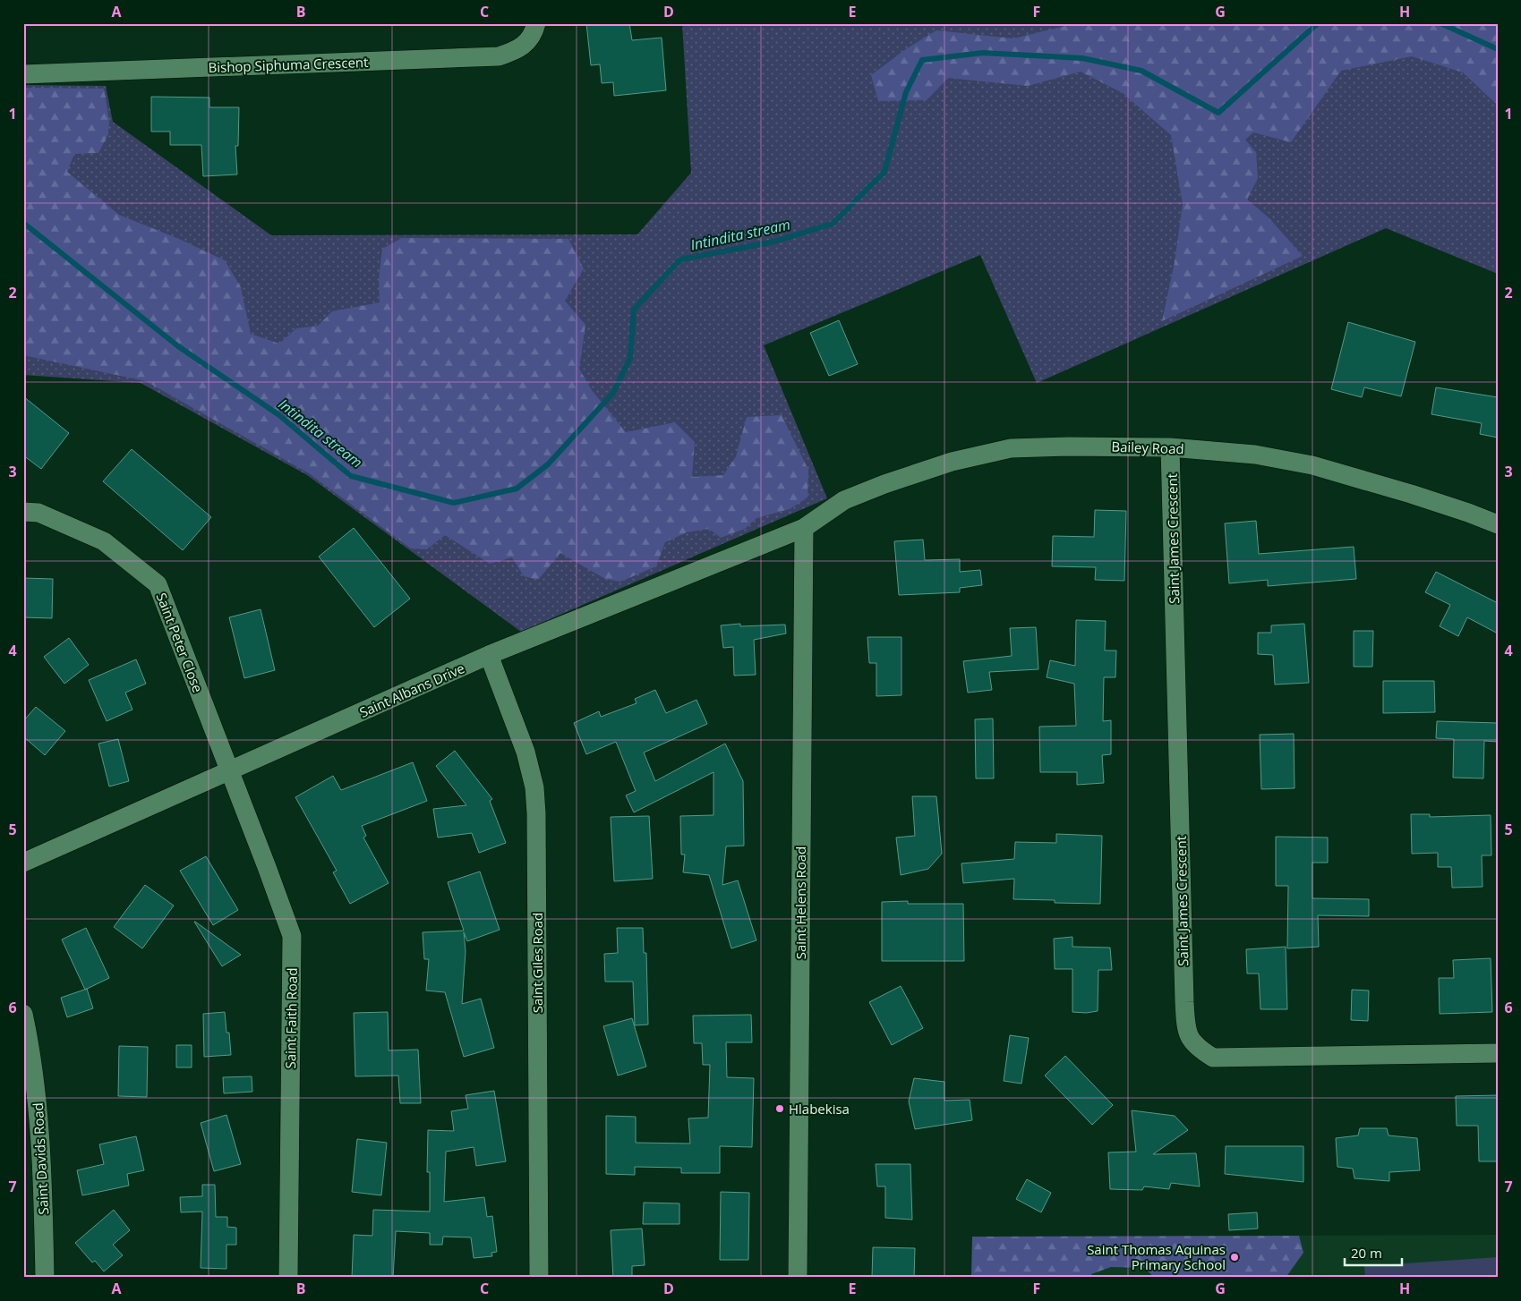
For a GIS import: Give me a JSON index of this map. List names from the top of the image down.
{
  "streets": {
    "street": [
      "Bishop Siphuma Crescent",
      "Bailey Road",
      "Saint James Crescent",
      "Saint Peter Close",
      "Saint Albans Drive",
      "Saint Helens Road",
      "Saint Giles Road",
      "Saint Faith Road",
      "Saint Davids Road"
    ]
  },
  "crossings": [
    ["Bailey Road", "Saint James Crescent"],
    ["Bailey Road", "Saint Albans Drive"],
    ["Bailey Road", "Saint Helens Road"],
    ["Saint Peter Close", "Saint Albans Drive"],
    ["Saint Peter Close", "Saint Faith Road"],
    ["Saint Albans Drive", "Saint Helens Road"],
    ["Saint Albans Drive", "Saint Giles Road"],
    ["Saint Albans Drive", "Saint Faith Road"]
  ],
  "water": ["Intindita stream"],
  "places": ["Hlabekisa", "Saint Thomas Aquinas Primary School"],
  "scale_bar": "20 m",
  "grid": {
    "columns": [
      "A",
      "B",
      "C",
      "D",
      "E",
      "F",
      "G",
      "H"
    ],
    "rows": [
      "1",
      "2",
      "3",
      "4",
      "5",
      "6",
      "7"
    ]
  }
}
